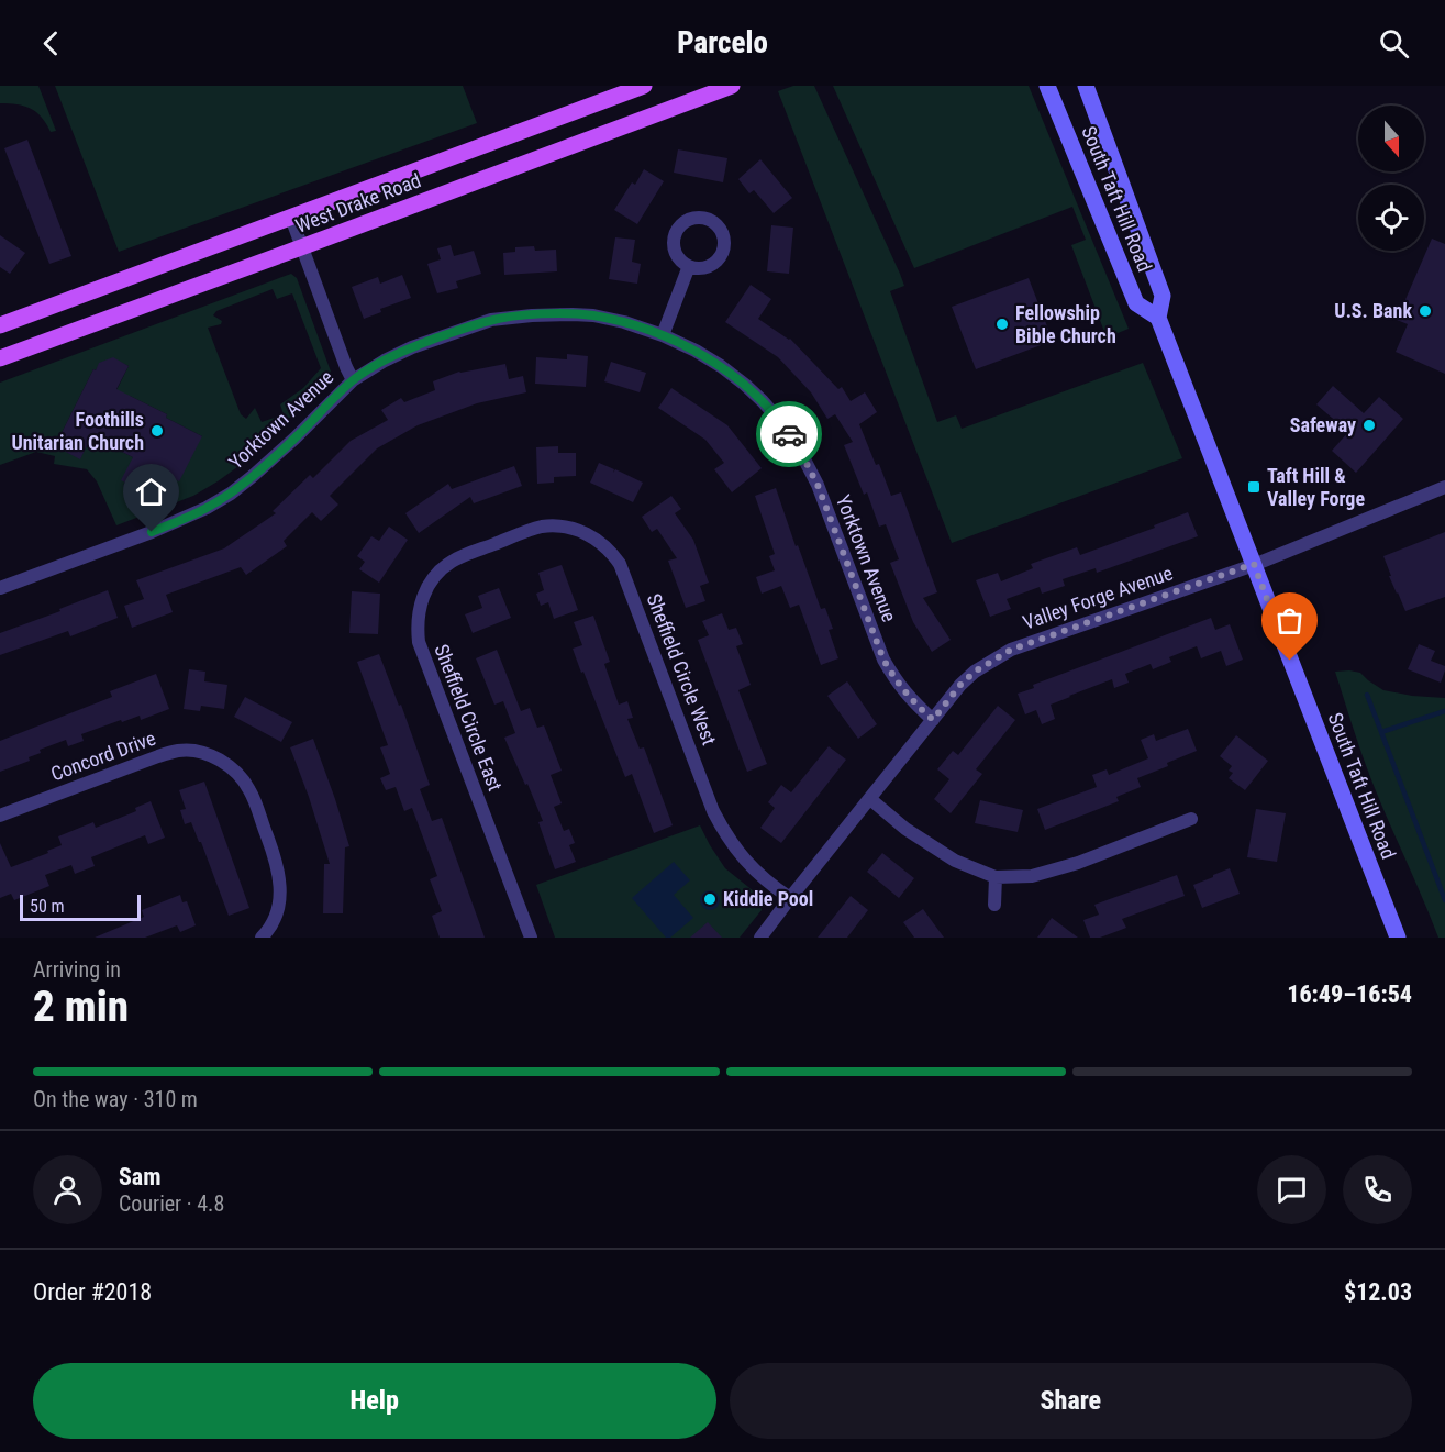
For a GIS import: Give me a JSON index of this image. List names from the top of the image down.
{
  "streets": {
    "main road": ["South Taft Hill Road", "West Drake Road"],
    "street": [
      "Yorktown Avenue",
      "Valley Forge Avenue",
      "Sheffield Circle West",
      "Sheffield Circle East",
      "Concord Drive"
    ]
  },
  "crossings": [
    ["South Taft Hill Road", "Valley Forge Avenue"],
    ["Yorktown Avenue", "Valley Forge Avenue"],
    ["Valley Forge Avenue", "Sheffield Circle West"],
    ["Sheffield Circle West", "Sheffield Circle East"]
  ],
  "places": {
    "other": [
      "U.S. Bank",
      "Fellowship Bible Church",
      "Safeway",
      "Foothills Unitarian Church",
      "Kiddie Pool"
    ],
    "transit": ["Taft Hill & Valley Forge"]
  },
  "scale_bar": "50 m",
  "north": "bottom",
  "page": {
    "header": "Parcelo",
    "scale": "50 m",
    "heading": ["2 min", "Arriving in", "16:49–16:54"],
    "panel": [
      "Sam",
      "Courier · 4.8",
      "Order #2018",
      "$12.03"
    ],
    "bar": "On the way · 310 m",
    "buttons": ["Help", "Share"]
  }
}
